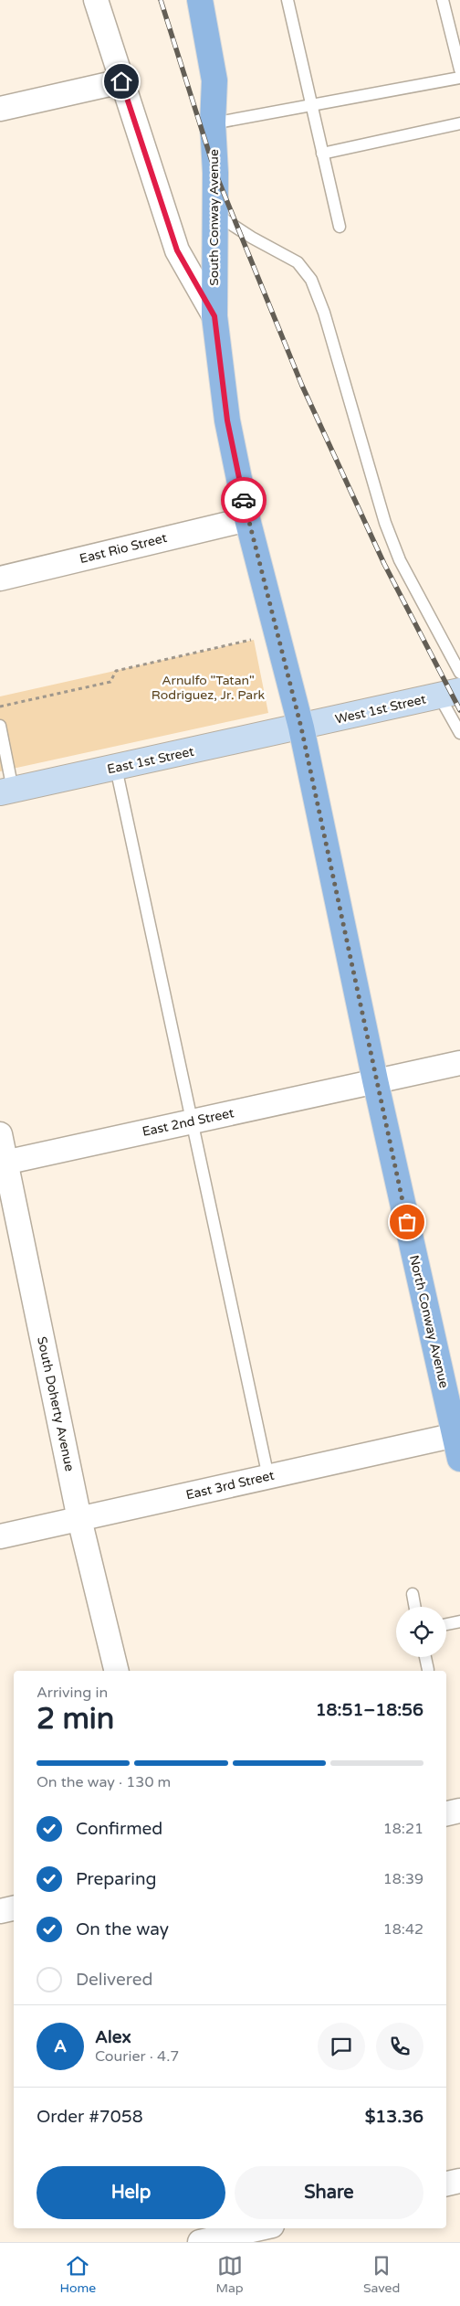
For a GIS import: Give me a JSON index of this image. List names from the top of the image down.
{
  "streets": {
    "main road": ["South Conway Avenue", "North Conway Avenue"],
    "street": [
      "East Rio Street",
      "West 1st Street",
      "East 1st Street",
      "East 2nd Street",
      "South Doherty Avenue",
      "East 3rd Street"
    ]
  },
  "crossings": [
    ["South Conway Avenue", "East Rio Street"],
    ["South Conway Avenue", "West 1st Street"],
    ["South Conway Avenue", "East 1st Street"],
    ["South Conway Avenue", "North Conway Avenue"],
    ["West 1st Street", "East 1st Street"],
    ["West 1st Street", "North Conway Avenue"],
    ["East 1st Street", "North Conway Avenue"],
    ["East 2nd Street", "North Conway Avenue"],
    ["East 2nd Street", "South Doherty Avenue"],
    ["North Conway Avenue", "East 3rd Street"],
    ["South Doherty Avenue", "East 3rd Street"]
  ],
  "parks": ["Arnulfo \"Tatan\" Rodriguez, Jr. Park"],
  "page": {
    "heading": ["2 min", "Arriving in", "18:51–18:56"],
    "panel": [
      "Alex",
      "Courier · 4.7",
      "Order #7058",
      "$13.36"
    ],
    "bar": "On the way · 130 m",
    "list": [
      ["Confirmed", "18:21"],
      ["Preparing", "18:39"],
      ["On the way", "18:42"],
      "Delivered"
    ],
    "round": "A",
    "buttons": ["Help", "Share"],
    "tabs": ["Home", "Map", "Saved"]
  }
}
